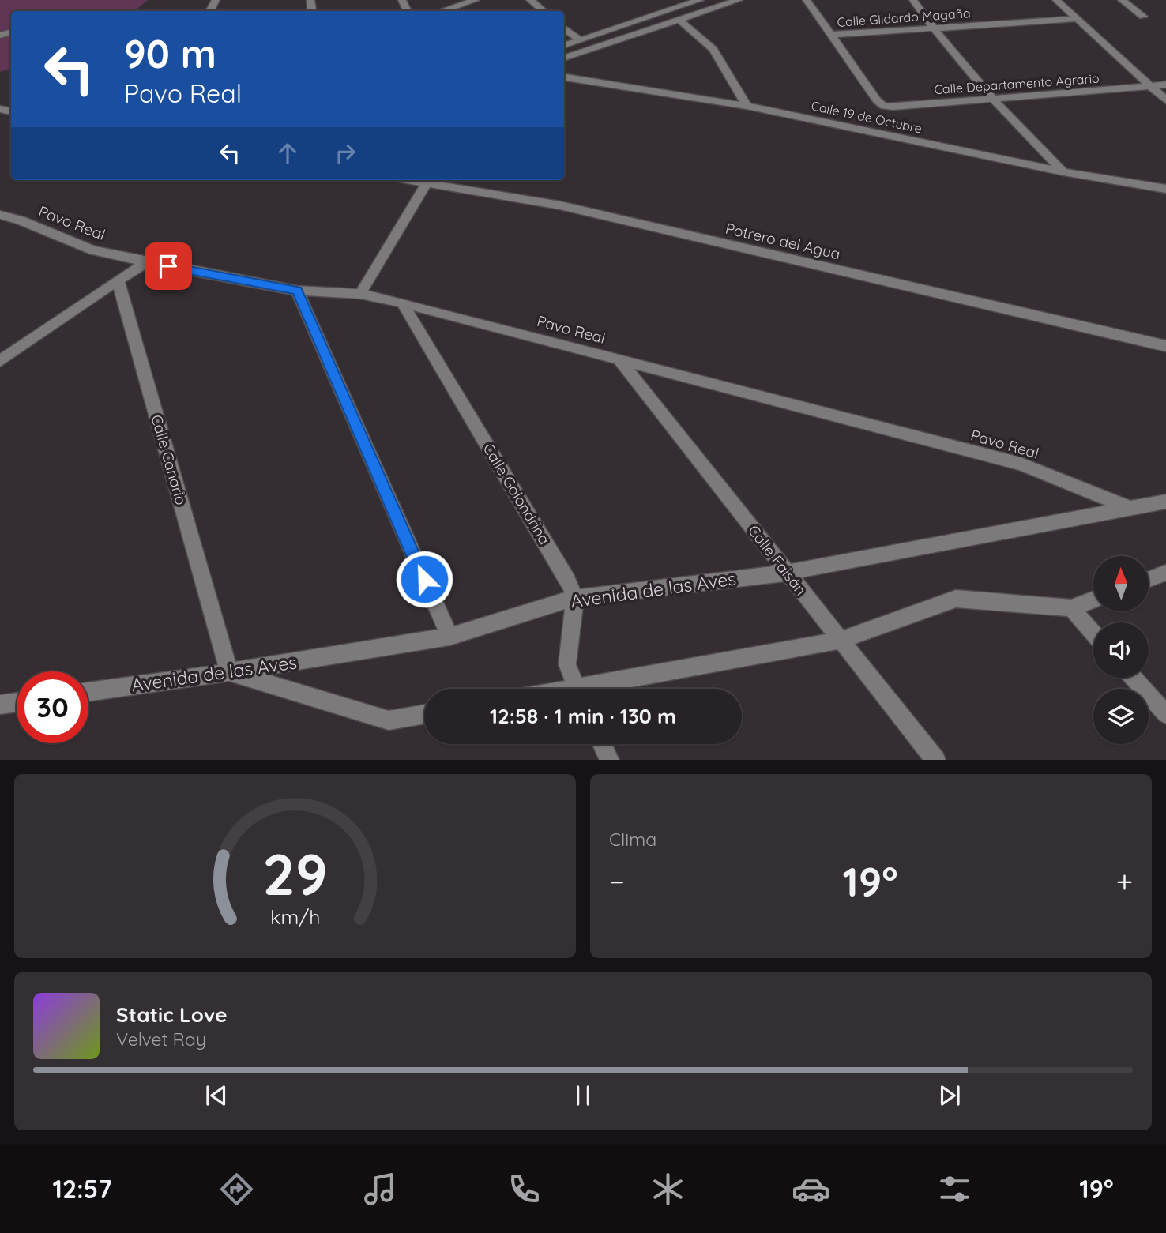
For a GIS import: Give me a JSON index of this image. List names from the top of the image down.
{
  "streets": {
    "street": [
      "Calle Gildardo Magaña",
      "Calle Departamento Agrario",
      "Calle 19 de Octubre",
      "Pavo Real",
      "Potrero del Agua",
      "Calle Canario",
      "Calle Golondrina",
      "Calle Faisán",
      "Avenida de las Aves"
    ]
  },
  "crossings": [
    ["Calle Gildardo Magaña", "Calle Departamento Agrario"],
    ["Pavo Real", "Calle Golondrina"],
    ["Pavo Real", "Calle Faisán"],
    ["Pavo Real", "Avenida de las Aves"],
    ["Calle Canario", "Avenida de las Aves"],
    ["Calle Golondrina", "Avenida de las Aves"],
    ["Calle Faisán", "Avenida de las Aves"]
  ],
  "north": "top",
  "page": {
    "turn": ["90 m", "Pavo Real"],
    "limit": "30",
    "trip": "12:58 · 1 min · 130 m",
    "tile": "Clima",
    "heat": ["−", "19°", "+"],
    "song": ["Static Love", "Velvet Ray"],
    "tabs": ["12:57", "19°"],
    "gauge": ["29", "km/h"]
  }
}
